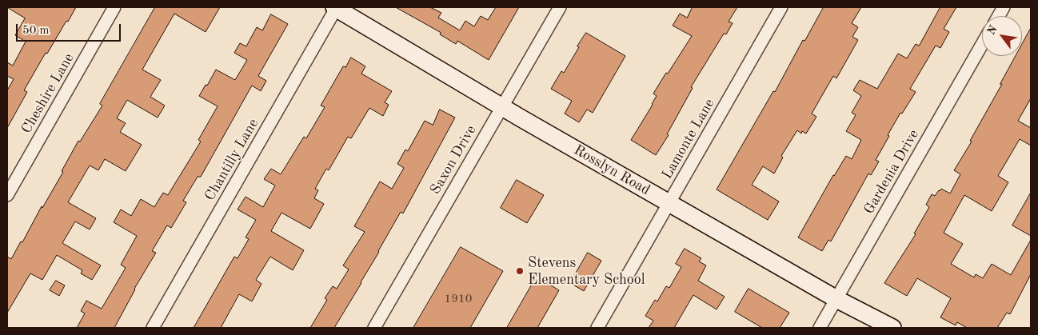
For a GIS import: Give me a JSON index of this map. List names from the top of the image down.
{
  "streets": {
    "street": [
      "Cheshire Lane",
      "Lamonte Lane",
      "Chantilly Lane",
      "Saxon Drive",
      "Rosslyn Road",
      "Gardenia Drive"
    ]
  },
  "crossings": [
    ["Lamonte Lane", "Rosslyn Road"],
    ["Chantilly Lane", "Rosslyn Road"],
    ["Saxon Drive", "Rosslyn Road"],
    ["Rosslyn Road", "Gardenia Drive"]
  ],
  "places": ["Stevens Elementary School"],
  "house_numbers": ["1910"],
  "scale_bar": "50 m",
  "north": "top left"
}
